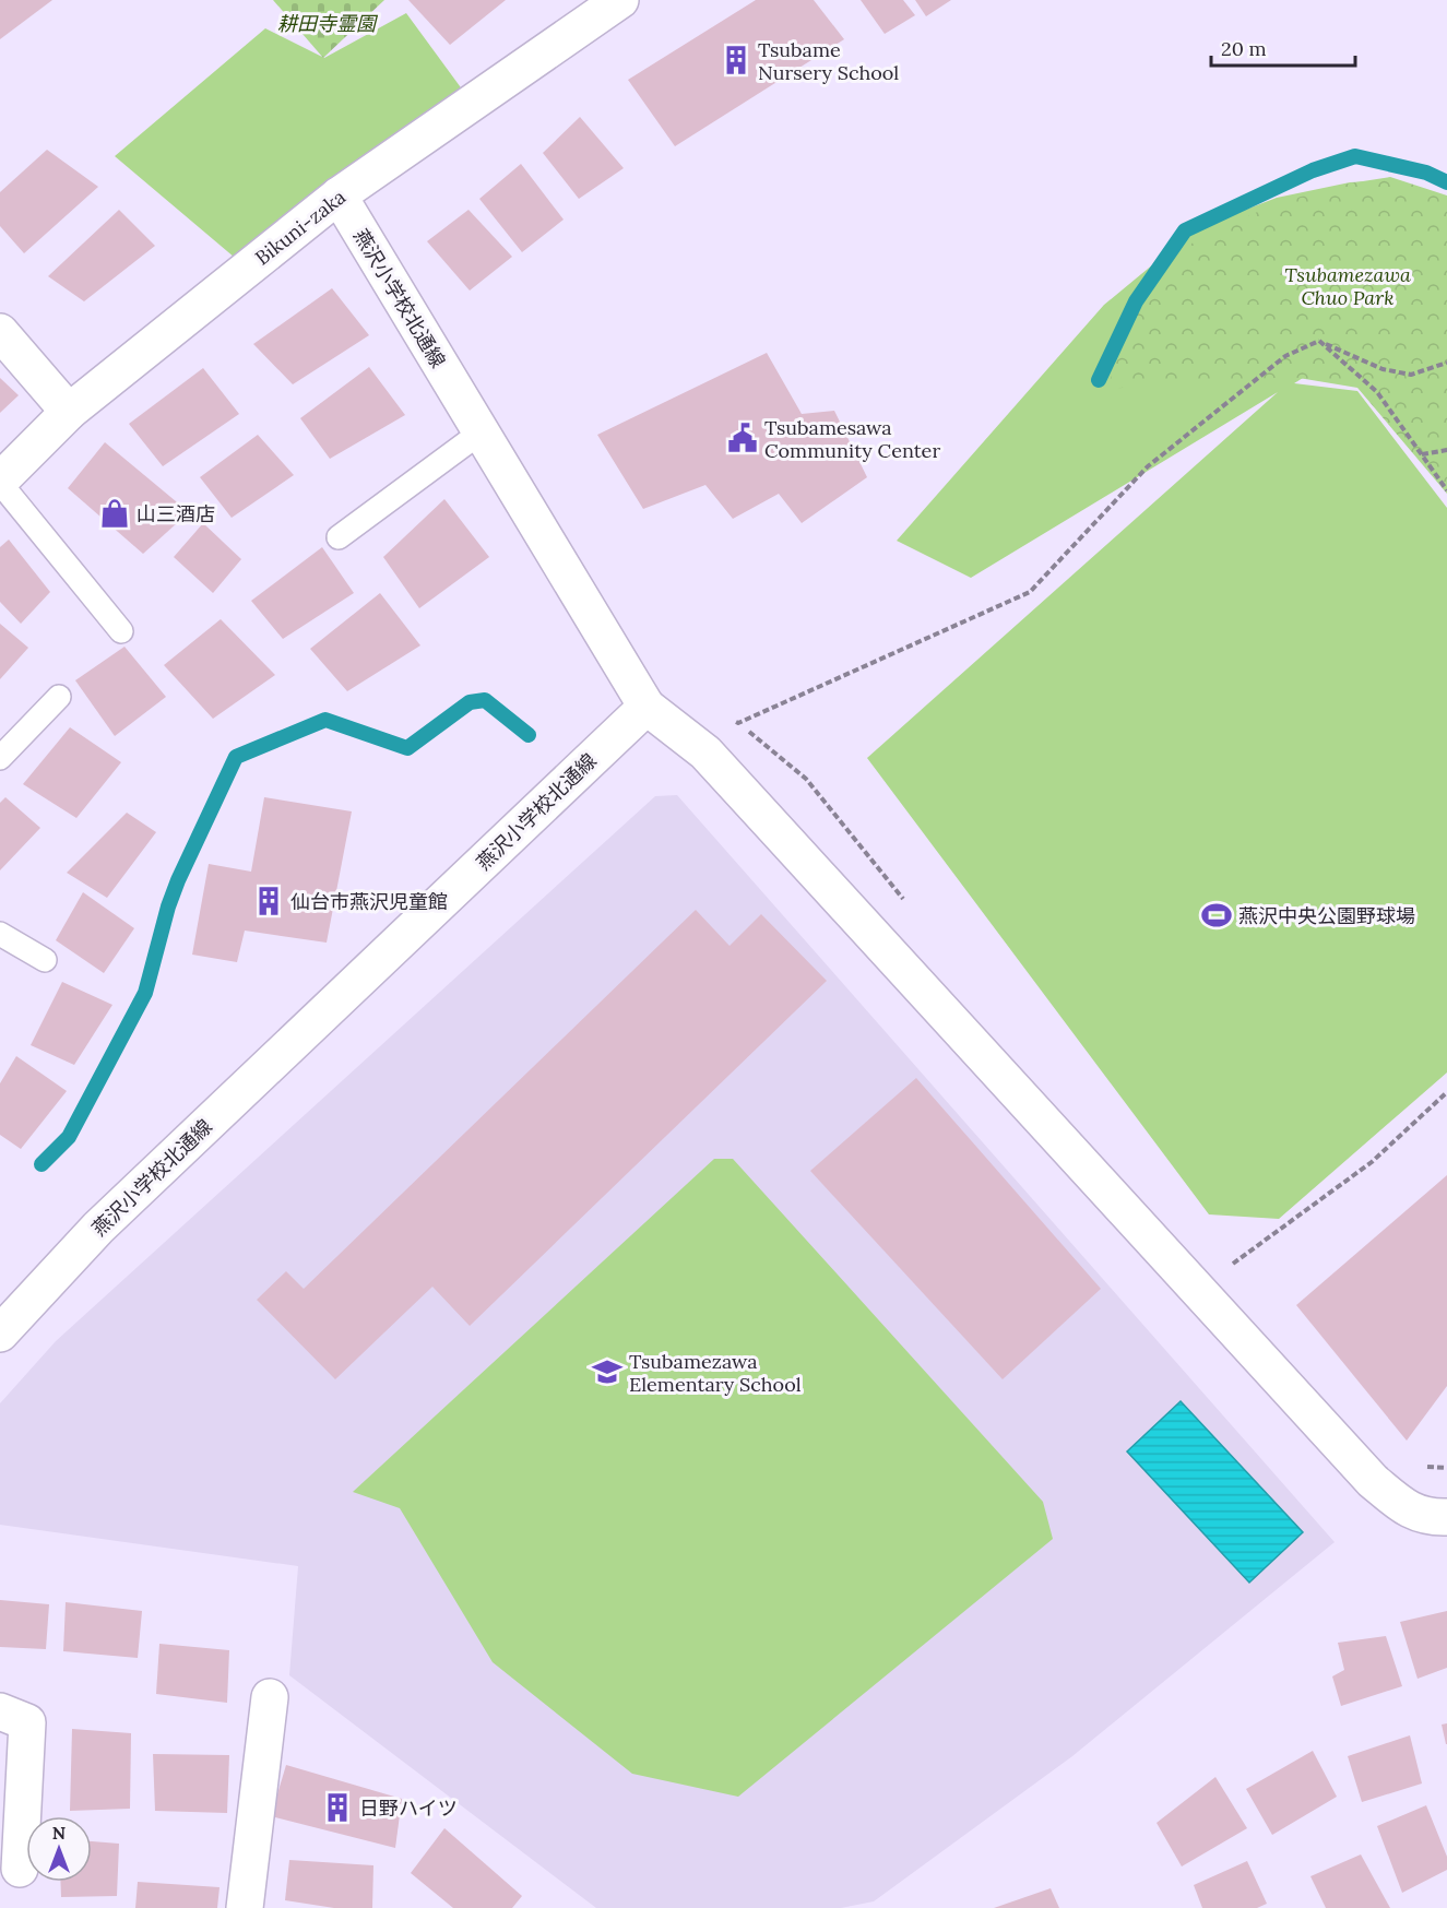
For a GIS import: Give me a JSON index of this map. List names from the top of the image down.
{
  "streets": {
    "street": ["Bikuni-zaka", "燕沢小学校北通線"]
  },
  "crossings": [
    ["Bikuni-zaka", "燕沢小学校北通線"]
  ],
  "parks": ["耕田寺霊園", "Tsubamezawa Chuo Park"],
  "places": {
    "building": ["Tsubame Nursery School", "仙台市燕沢児童館", "日野ハイツ"],
    "public building": ["Tsubamesawa Community Center"],
    "shop": ["山三酒店"],
    "sports": ["燕沢中央公園野球場"],
    "school or university": ["Tsubamezawa Elementary School"]
  },
  "scale_bar": "20 m",
  "north": "top"
}
